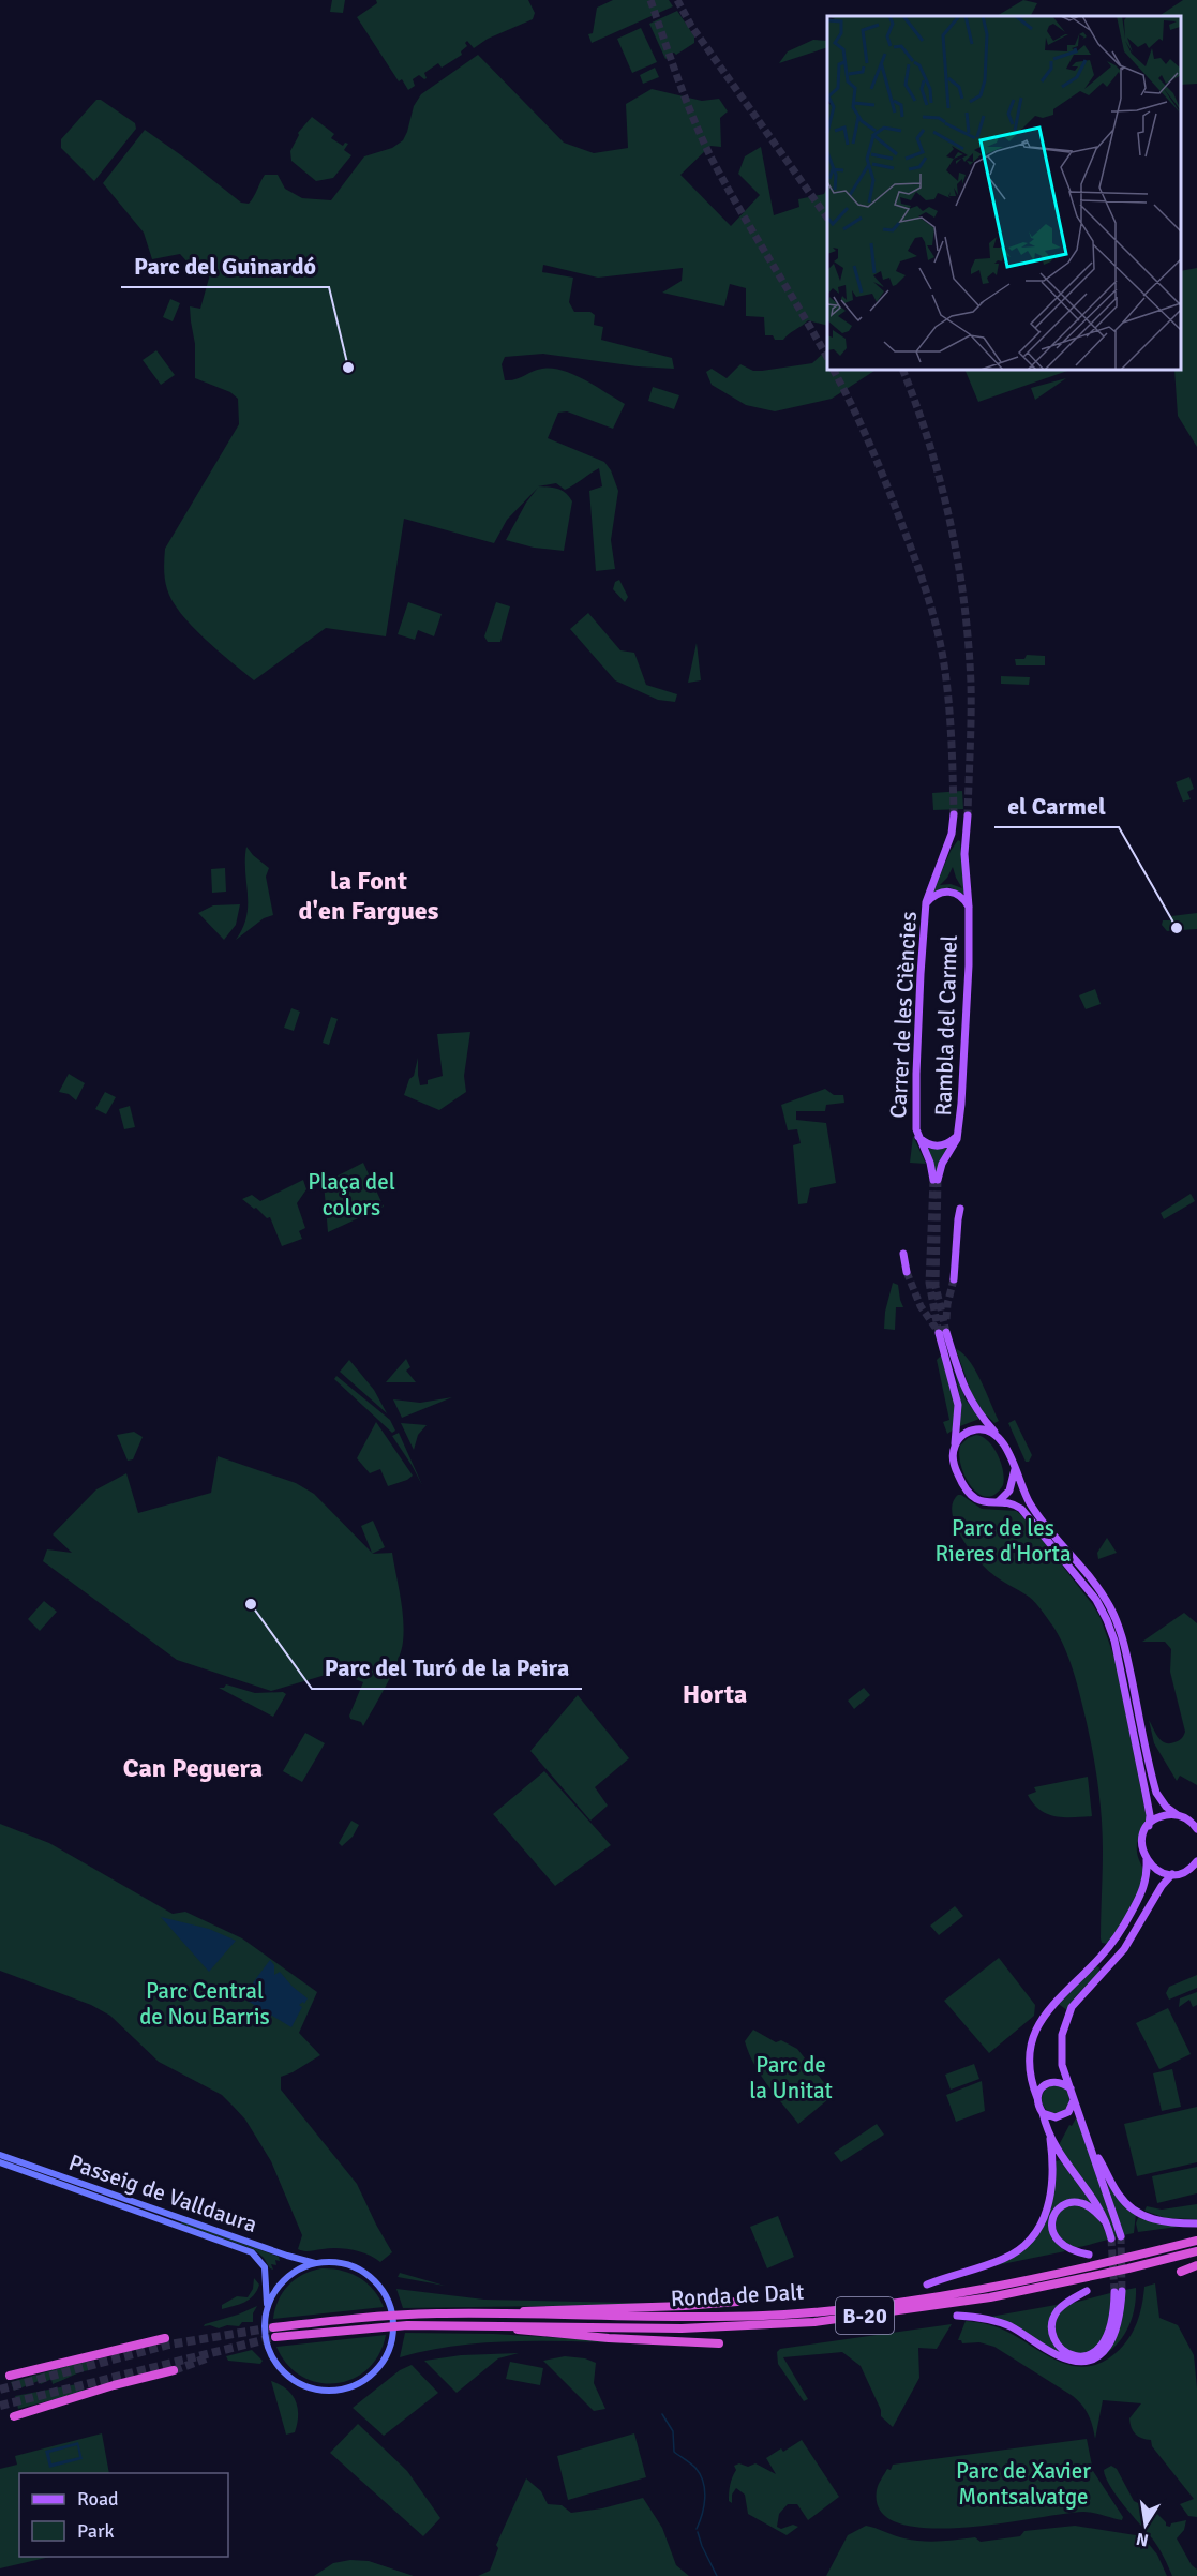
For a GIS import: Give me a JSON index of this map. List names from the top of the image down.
{
  "streets": {
    "highway": ["Ronda de Dalt", "B-20"],
    "main road": ["Carrer de les Ciències", "Rambla del Carmel", "Passeig de Valldaura"]
  },
  "crossings": [
    ["Carrer de les Ciències", "Rambla del Carmel"]
  ],
  "districts": ["la Font d'en Fargues", "Horta", "Can Peguera"],
  "parks": [
    "Plaça del colors",
    "Parc de les Rieres d'Horta",
    "Parc Central de Nou Barris",
    "Parc de la Unitat",
    "Parc de Xavier Montsalvatge"
  ],
  "places": ["Parc del Guinardó", "el Carmel", "Parc del Turó de la Peira"],
  "legend": ["Road", "Park"],
  "north": "bottom"
}
